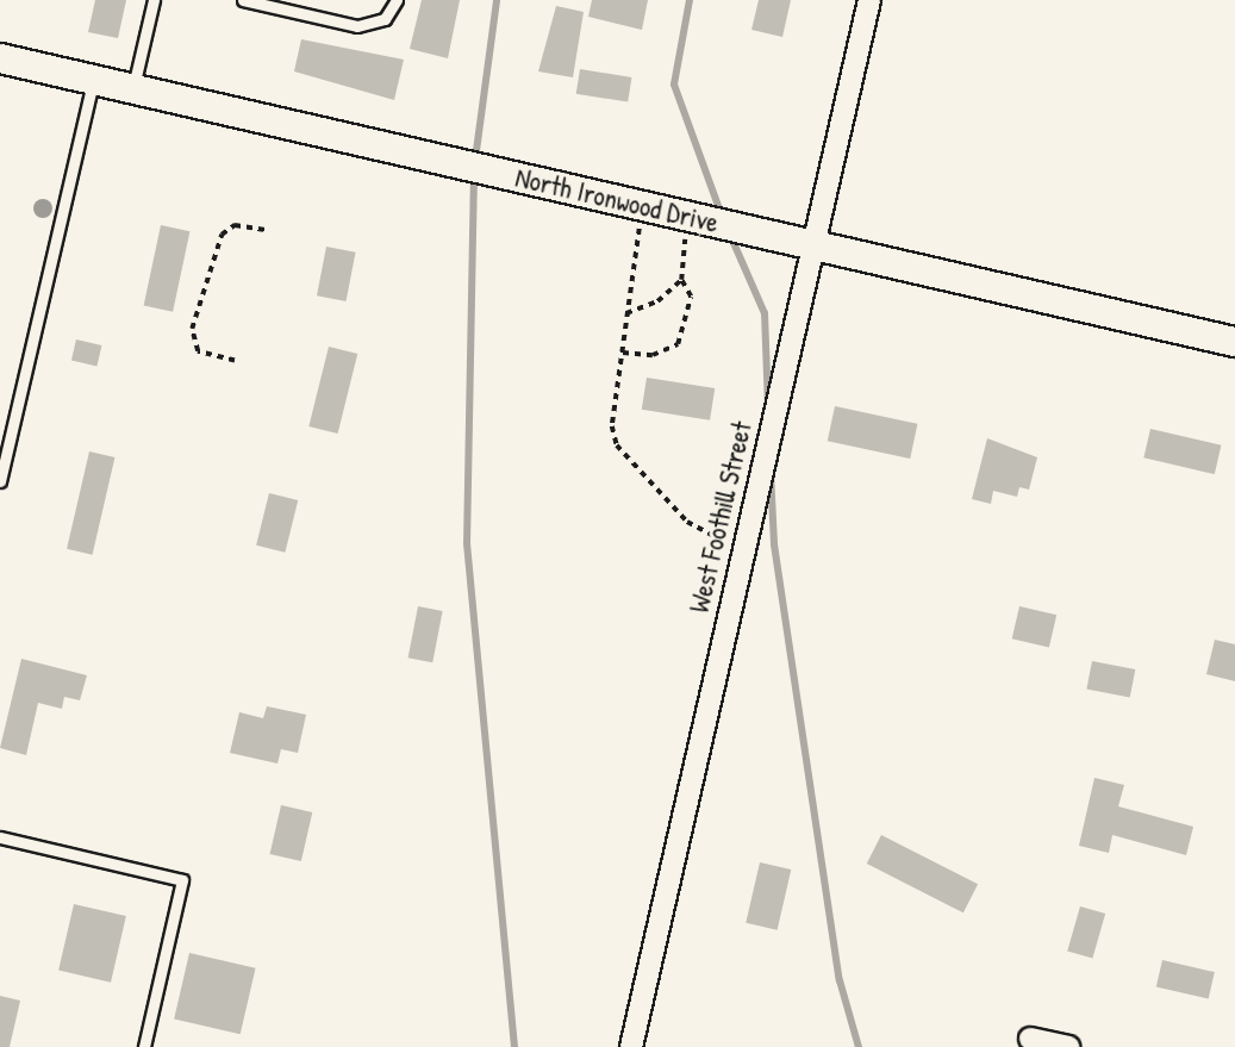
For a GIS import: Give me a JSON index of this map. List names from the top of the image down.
{
  "streets": {
    "street": ["North Ironwood Drive", "West Foothill Street"]
  },
  "crossings": [
    ["North Ironwood Drive", "West Foothill Street"]
  ]
}
